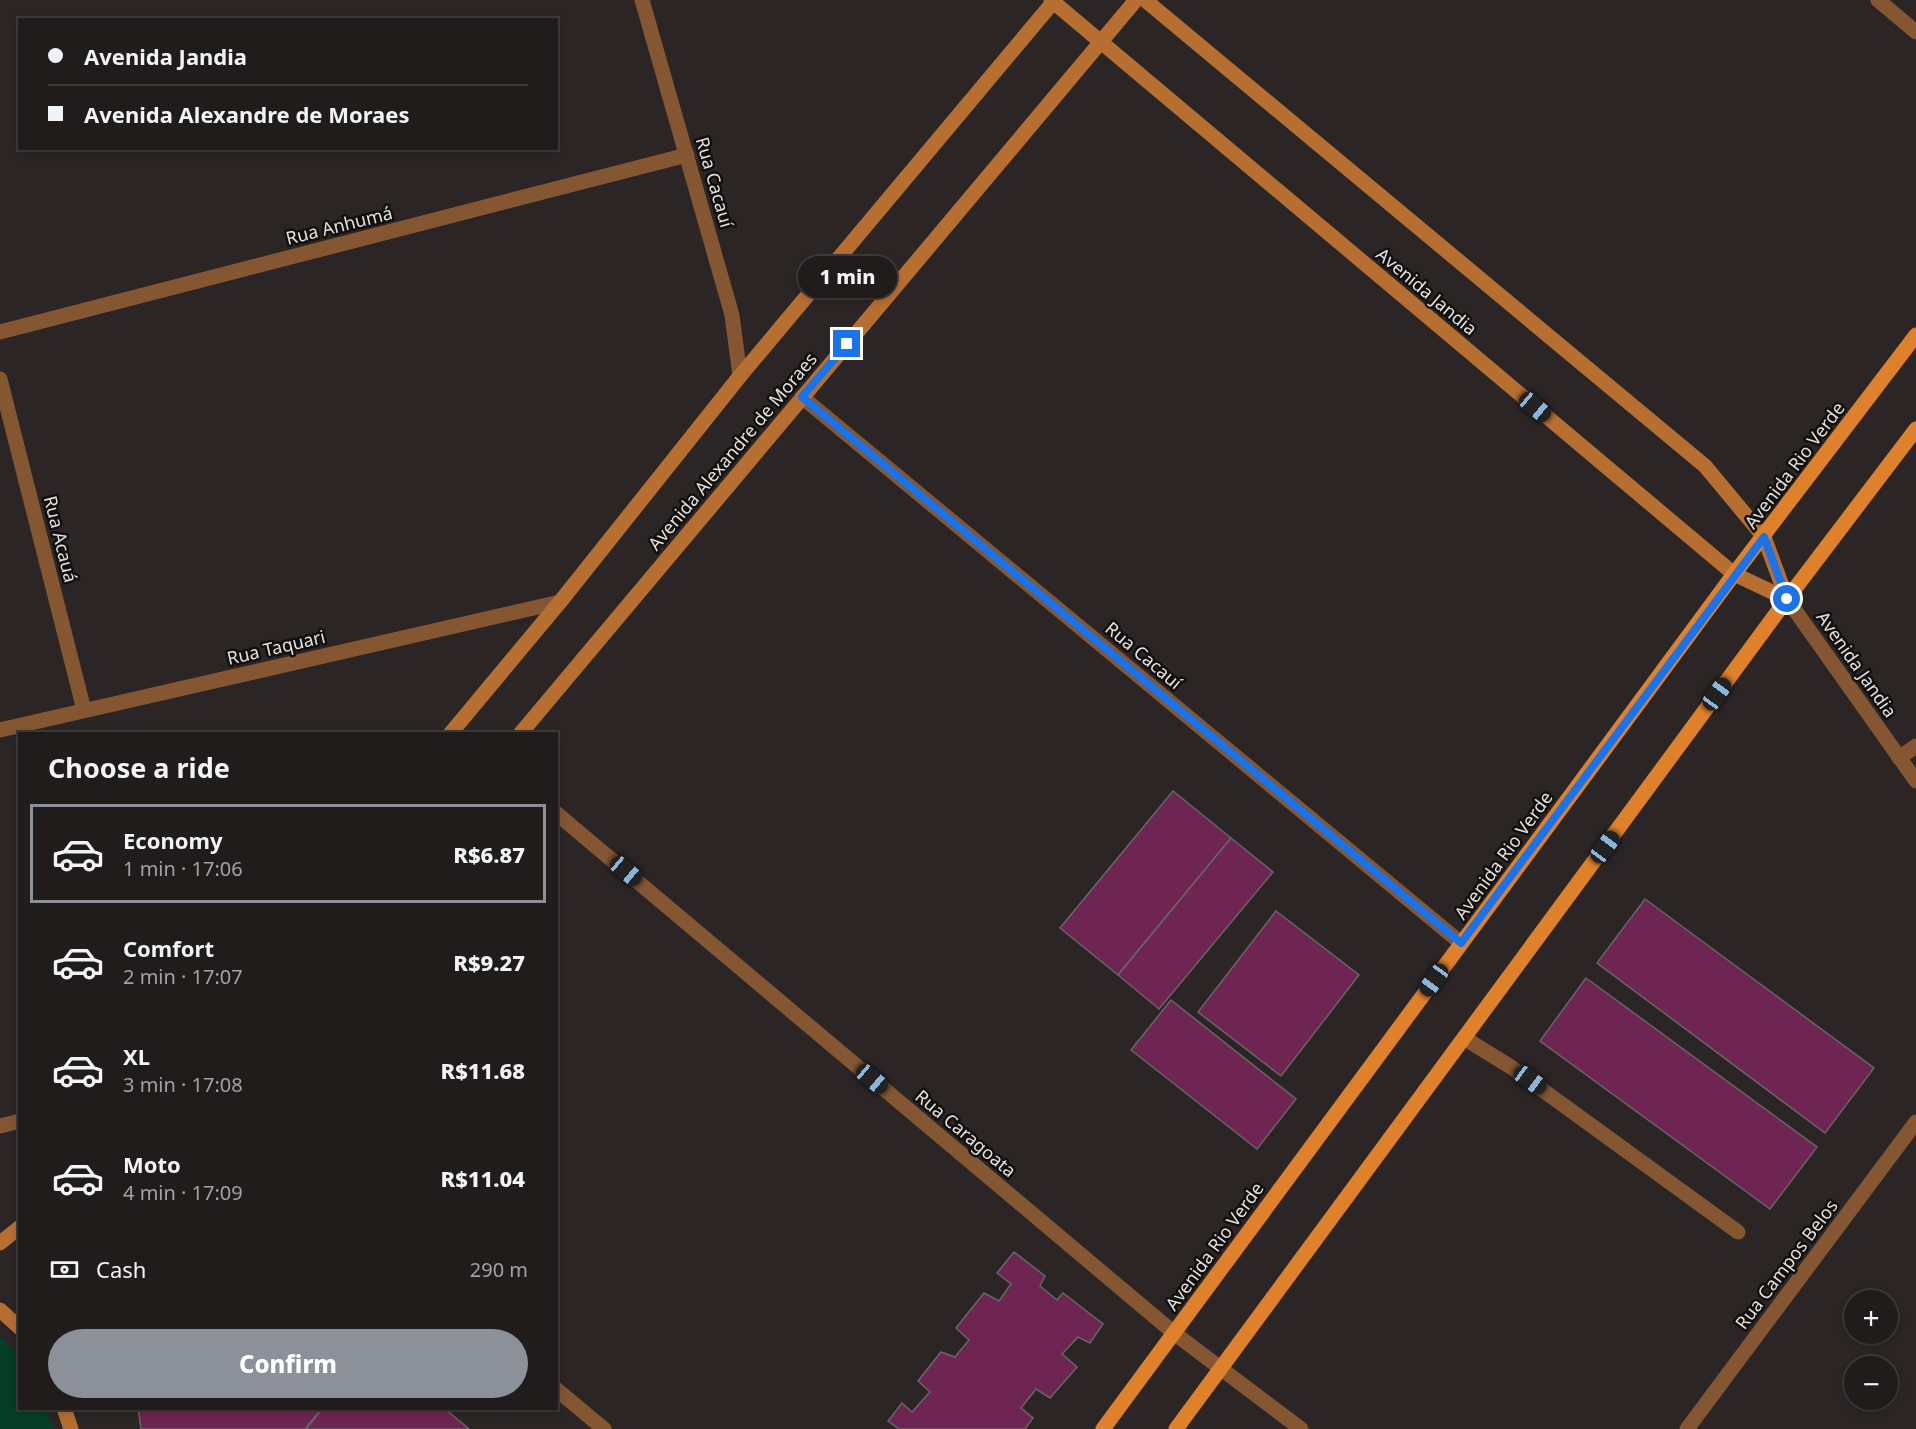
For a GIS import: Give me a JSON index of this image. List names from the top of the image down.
{
  "streets": {
    "main road": ["Avenida Jandia", "Avenida Alexandre de Moraes", "Avenida Rio Verde"],
    "street": [
      "Rua Cacauí",
      "Rua Anhumá",
      "Rua Acauá",
      "Rua Taquari",
      "Rua Caragoata",
      "Rua Campos Belos"
    ]
  },
  "crossings": [
    ["Rua Cacauí", "Rua Anhumá"],
    ["Rua Cacauí", "Avenida Alexandre de Moraes"],
    ["Rua Cacauí", "Avenida Rio Verde"],
    ["Avenida Jandia", "Avenida Alexandre de Moraes"],
    ["Avenida Jandia", "Avenida Rio Verde"],
    ["Avenida Alexandre de Moraes", "Rua Taquari"],
    ["Avenida Rio Verde", "Rua Caragoata"],
    ["Rua Acauá", "Rua Taquari"]
  ],
  "page": {
    "banner": ["Avenida Jandia", "Avenida Alexandre de Moraes"],
    "bubble": "1 min",
    "heading": "Choose a ride",
    "list": [
      {
        "name": "Economy",
        "note": "1 min · 17:06",
        "value": "R$6.87"
      },
      {
        "name": "Comfort",
        "note": "2 min · 17:07",
        "value": "R$9.27"
      },
      {
        "name": "XL",
        "note": "3 min · 17:08",
        "value": "R$11.68"
      },
      {
        "name": "Moto",
        "note": "4 min · 17:09",
        "value": "R$11.04"
      }
    ],
    "pay": ["Cash", "290 m"],
    "map_buttons": ["+", "−"],
    "buttons": "Confirm"
  }
}
